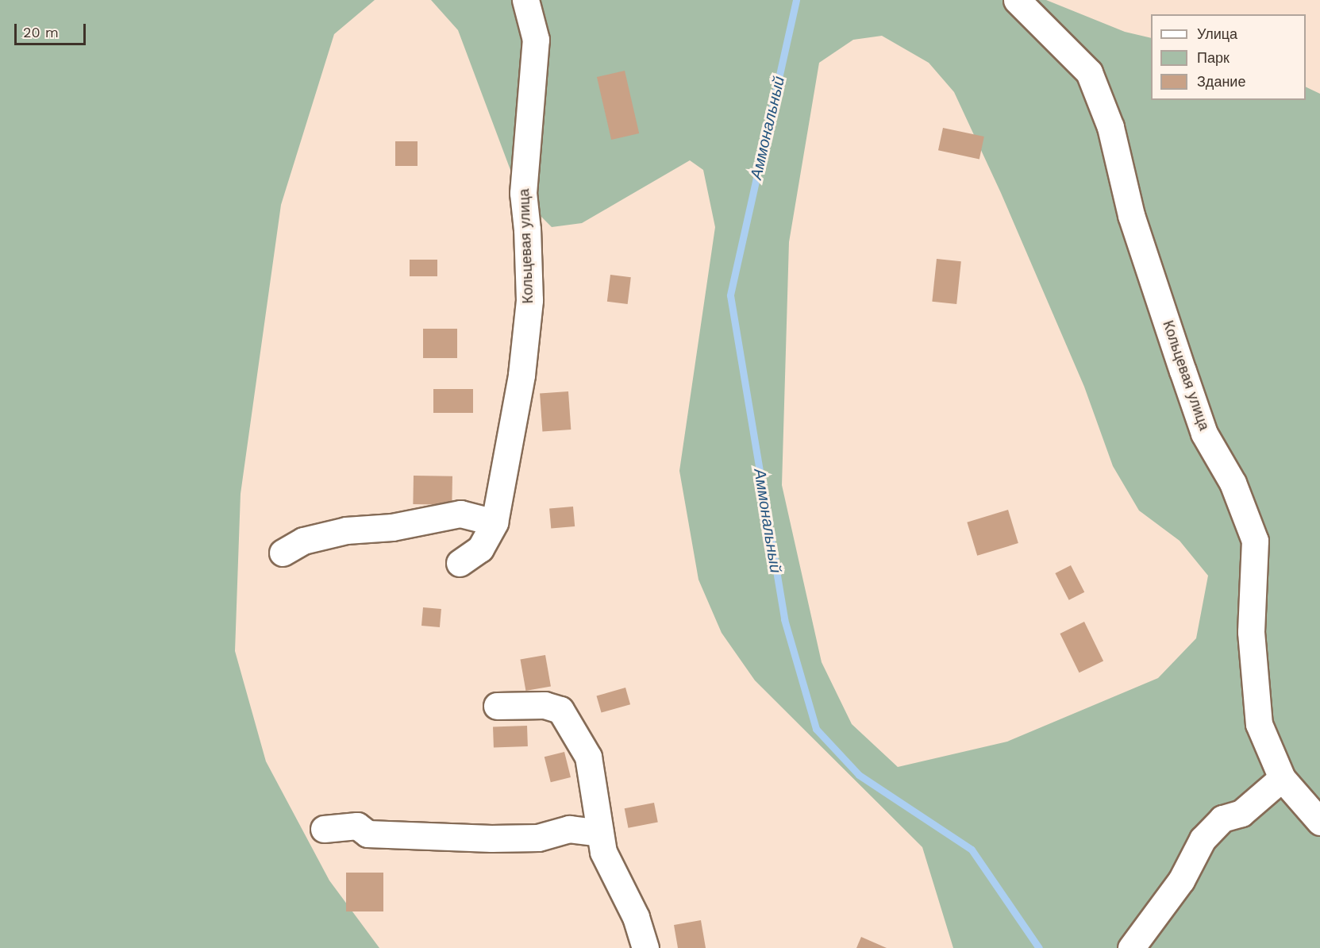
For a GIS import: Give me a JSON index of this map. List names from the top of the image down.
{
  "streets": {
    "lane": ["Кольцевая улица"]
  },
  "water": ["Аммональный"],
  "legend": ["Улица", "Парк", "Здание"],
  "scale_bar": "20 m"
}
